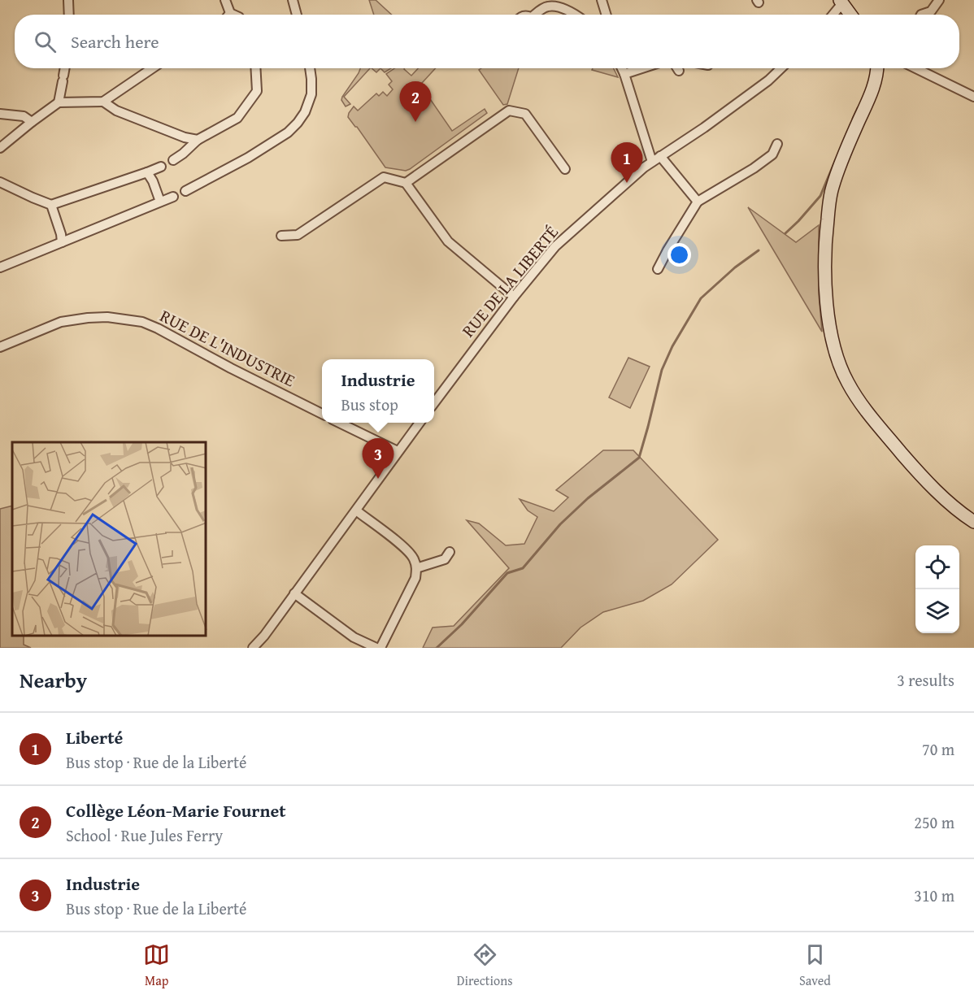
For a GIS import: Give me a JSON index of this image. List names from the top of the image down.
{
  "streets": {
    "street": ["RUE DE LA LIBERTÉ", "RUE DE L'INDUSTRIE"]
  },
  "page": {
    "search": "Search here",
    "pins": ["2", "1", "3"],
    "popup": ["Industrie", "Bus stop"],
    "heading": ["Nearby", "3 results"],
    "list": [
      {
        "mark": "1",
        "name": "Liberté",
        "note": "Bus stop · Rue de la Liberté",
        "value": "70 m"
      },
      {
        "mark": "2",
        "name": "Collège Léon-Marie Fournet",
        "note": "School · Rue Jules Ferry",
        "value": "250 m"
      },
      {
        "mark": "3",
        "name": "Industrie",
        "note": "Bus stop · Rue de la Liberté",
        "value": "310 m"
      }
    ],
    "nav": ["Map", "Directions", "Saved"]
  }
}
